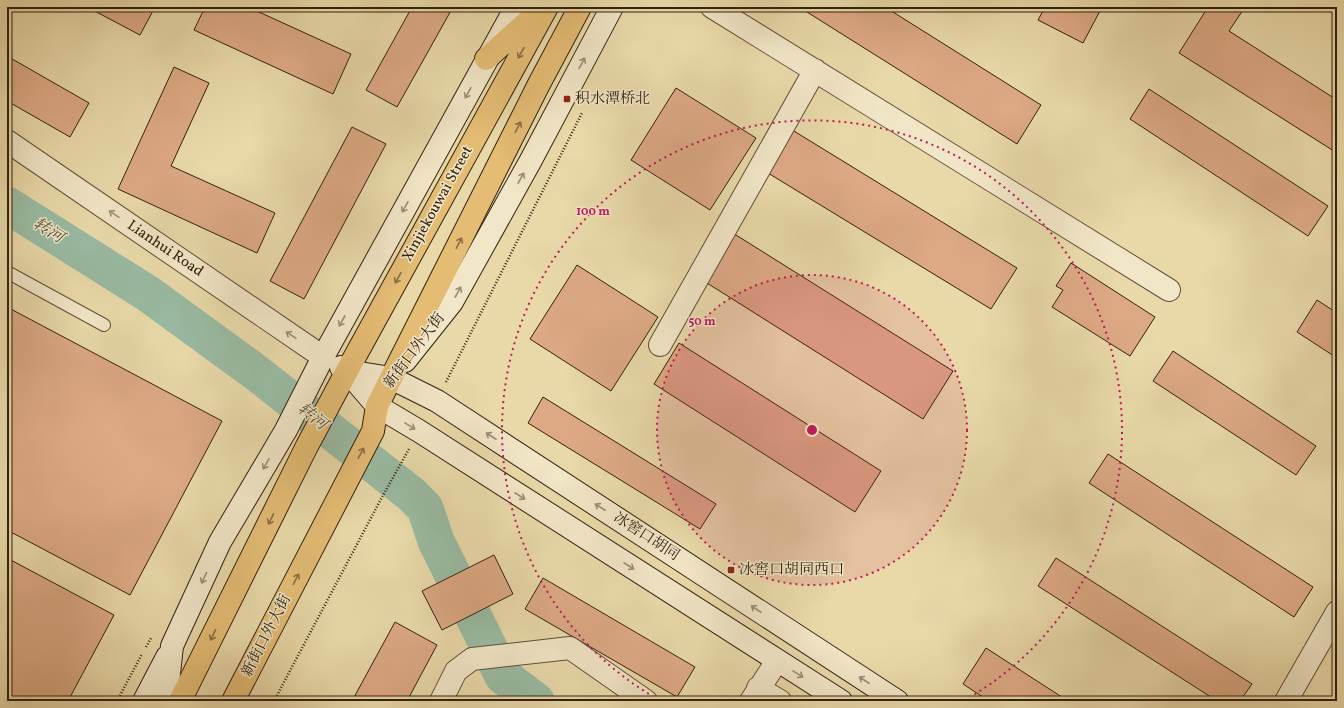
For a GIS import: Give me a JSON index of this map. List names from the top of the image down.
{
  "streets": {
    "main road": ["Xinjiekouwai Street", "新街口外大街"],
    "street": ["Lianhui Road", "冰窖口胡同"]
  },
  "crossings": [
    ["Xinjiekouwai Street", "Lianhui Road"],
    ["Xinjiekouwai Street", "冰窖口胡同"],
    ["Lianhui Road", "冰窖口胡同"],
    ["新街口外大街", "冰窖口胡同"]
  ],
  "one_way": ["Lianhui Road"],
  "water": ["转河"],
  "places": {
    "transit": ["积水潭桥北", "冰窖口胡同西口"]
  },
  "rings": ["100 m", "50 m"]
}
